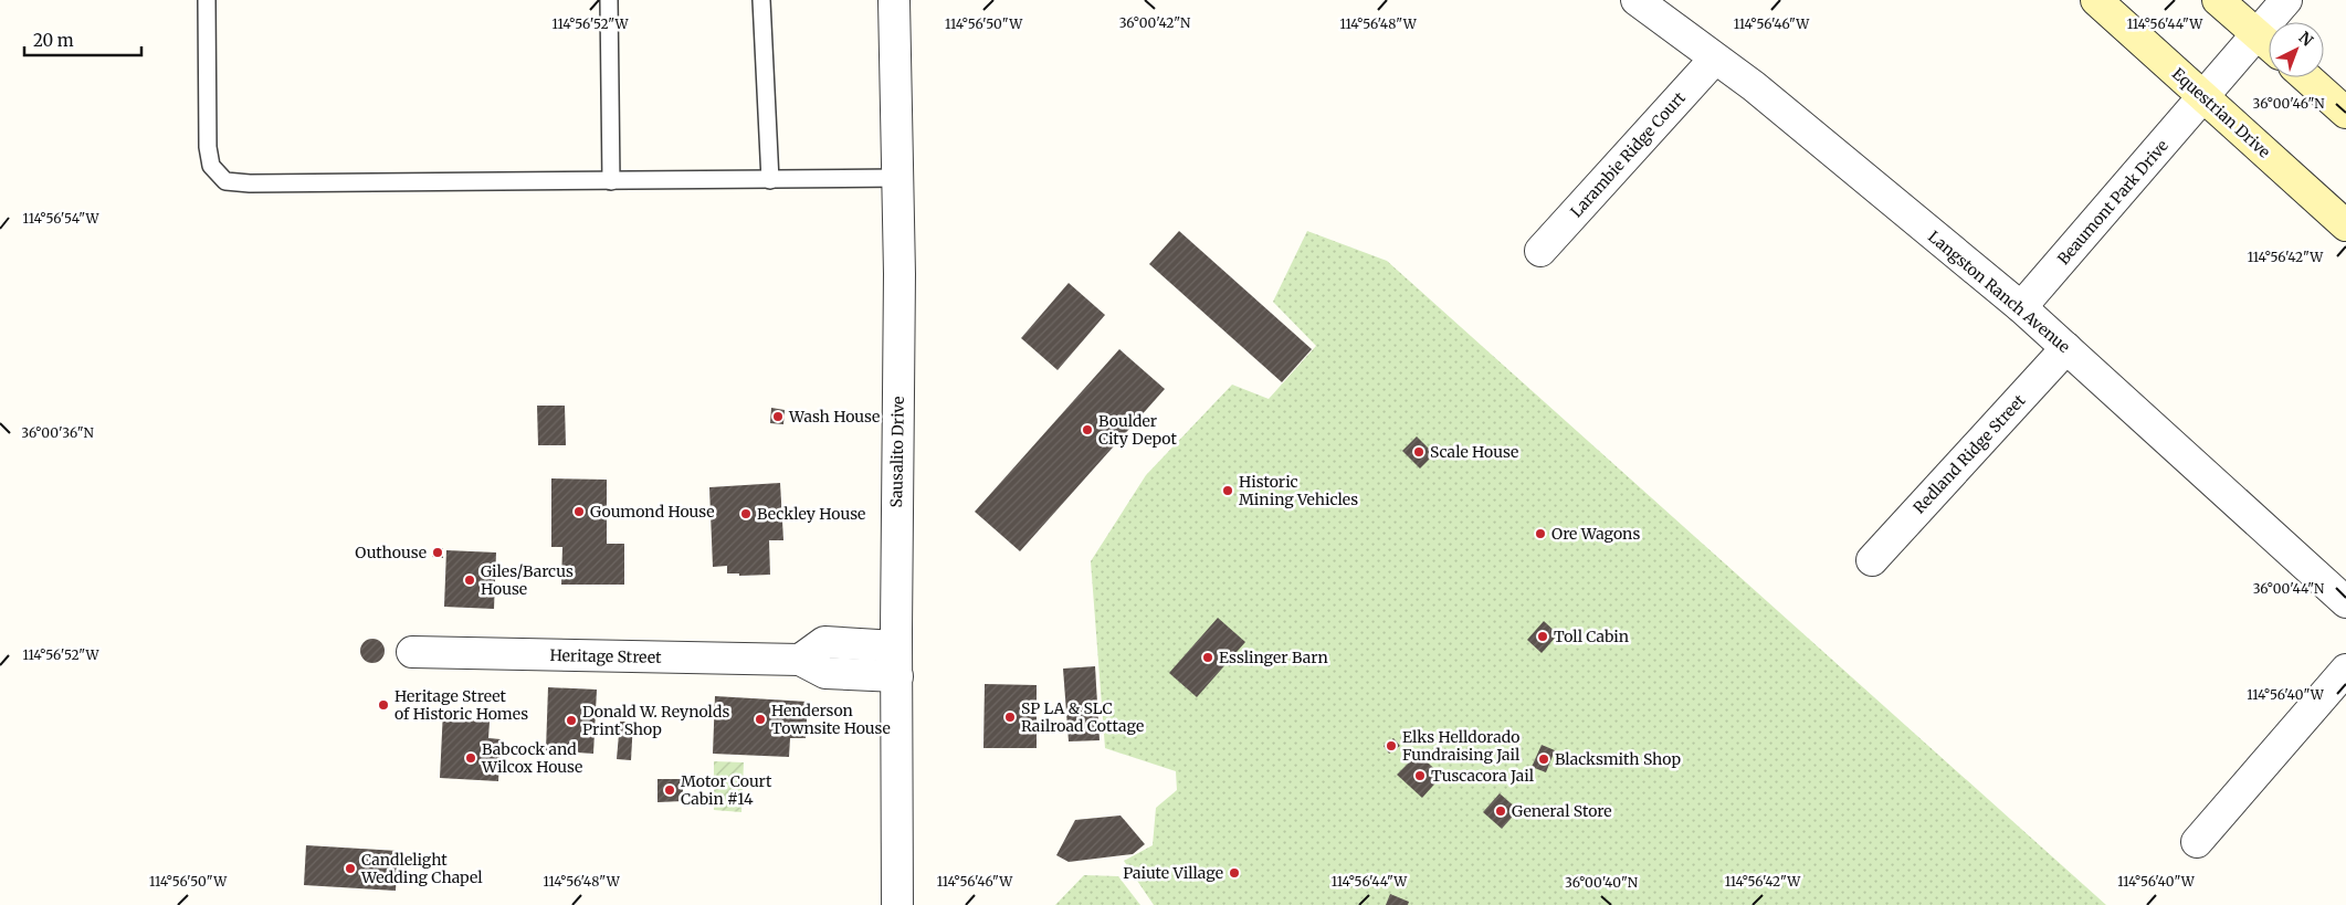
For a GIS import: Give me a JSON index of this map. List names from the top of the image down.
{
  "streets": {
    "street": [
      "Equestrian Drive",
      "Larambie Ridge Court",
      "Beaumont Park Drive",
      "Langston Ranch Avenue",
      "Sausalito Drive",
      "Redland Ridge Street",
      "Heritage Street"
    ]
  },
  "crossings": [
    ["Equestrian Drive", "Beaumont Park Drive"],
    ["Larambie Ridge Court", "Langston Ranch Avenue"],
    ["Beaumont Park Drive", "Langston Ranch Avenue"],
    ["Langston Ranch Avenue", "Redland Ridge Street"],
    ["Sausalito Drive", "Heritage Street"]
  ],
  "places": [
    "Wash House",
    "Boulder City Depot",
    "Scale House",
    "Historic Mining Vehicles",
    "Goumond House",
    "Beckley House",
    "Ore Wagons",
    "Outhouse",
    "Giles/Barcus House",
    "Toll Cabin",
    "Esslinger Barn",
    "Heritage Street of Historic Homes",
    "SP LA & SLC Railroad Cottage",
    "Henderson Townsite House",
    "Donald W. Reynolds Print Shop",
    "Elks Helldorado Fundraising Jail",
    "Babcock and Wilcox House",
    "Blacksmith Shop",
    "Tuscacora Jail",
    "Motor Court Cabin #14",
    "General Store",
    "Candlelight Wedding Chapel",
    "Paiute Village"
  ],
  "scale_bar": "20 m",
  "north": "top right",
  "coordinates": [
    "36°00'42\"N",
    "114°56'52\"W",
    "114°56'50\"W",
    "114°56'48\"W",
    "114°56'46\"W",
    "114°56'44\"W",
    "36°00'46\"N",
    "114°56'54\"W",
    "114°56'42\"W",
    "36°00'36\"N",
    "36°00'44\"N",
    "114°56'40\"W",
    "36°00'40\"N"
  ]
}
